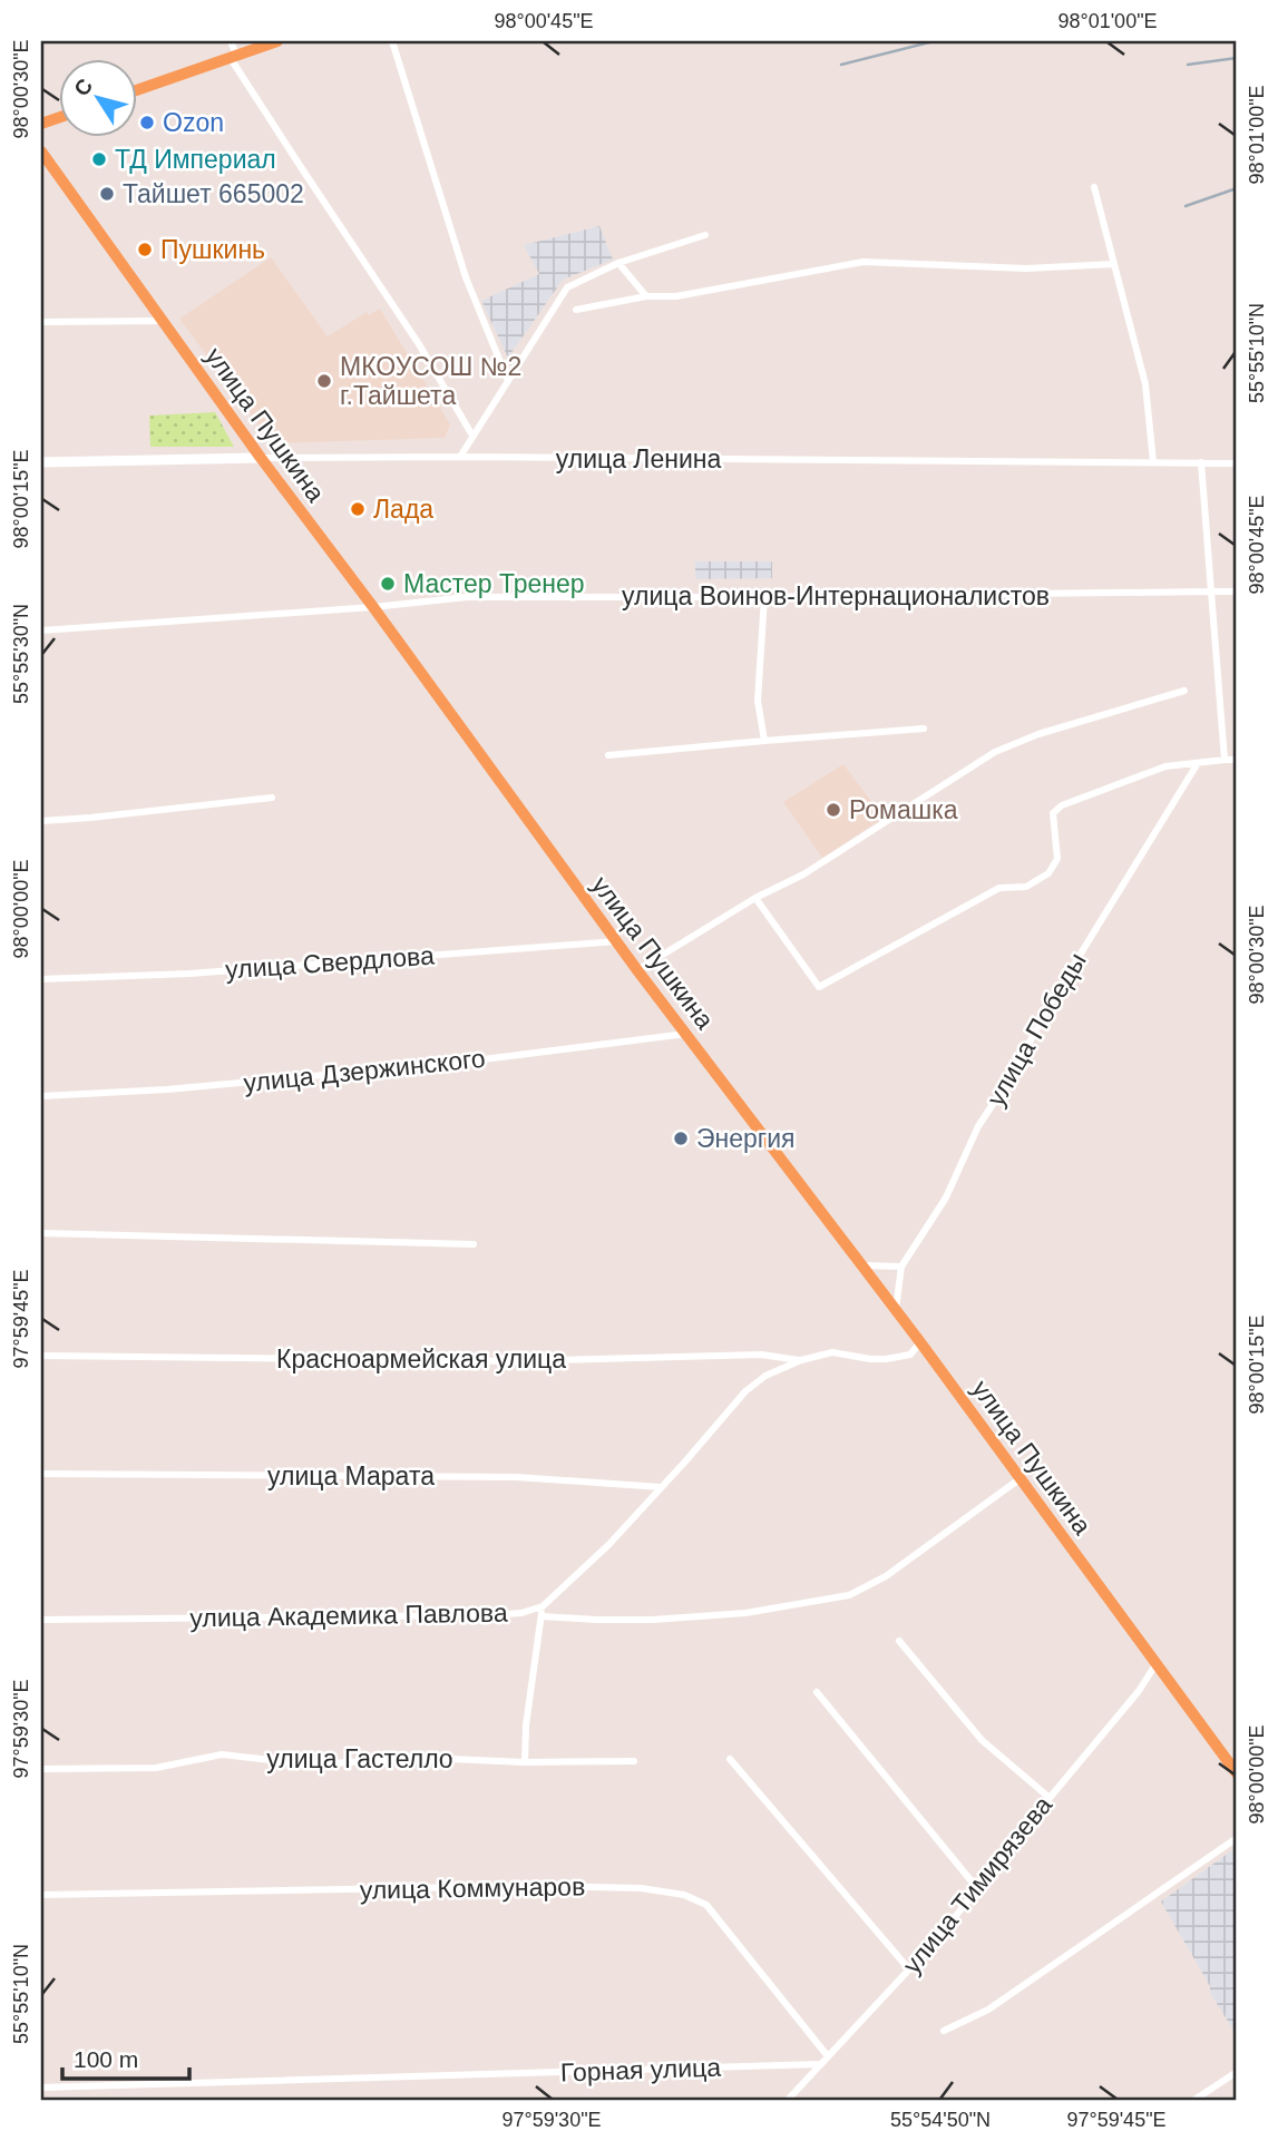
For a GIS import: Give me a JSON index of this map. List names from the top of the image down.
{
  "streets": {
    "main road": ["улица Пушкина", "улица Ленина"],
    "street": [
      "улица Воинов-Интернационалистов",
      "улица Свердлова",
      "улица Победы",
      "улица Дзержинского",
      "Красноармейская улица",
      "улица Марата",
      "улица Академика Павлова",
      "улица Гастелло",
      "улица Тимирязева",
      "улица Коммунаров",
      "Горная улица"
    ]
  },
  "crossings": [
    ["улица Пушкина", "улица Ленина"],
    ["улица Пушкина", "улица Воинов-Интернационалистов"],
    ["улица Пушкина", "улица Свердлова"],
    ["улица Пушкина", "улица Дзержинского"],
    ["улица Пушкина", "улица Академика Павлова"],
    ["улица Пушкина", "улица Тимирязева"],
    ["Красноармейская улица", "улица Академика Павлова"],
    ["улица Марата", "улица Академика Павлова"],
    ["улица Тимирязева", "улица Коммунаров"],
    ["улица Тимирязева", "Горная улица"]
  ],
  "places": [
    "Ozon",
    "ТД Империал",
    "Тайшет 665002",
    "Пушкинь",
    "МКОУСОШ №2 г.Тайшета",
    "Лада",
    "Мастер Тренер",
    "Ромашка",
    "Энергия"
  ],
  "scale_bar": "100 m",
  "north": "top left",
  "coordinates": [
    "98°00'45\"E",
    "98°01'00\"E",
    "98°00'30\"E",
    "55°55'10\"N",
    "98°00'15\"E",
    "55°55'30\"N",
    "98°00'00\"E",
    "97°59'45\"E",
    "97°59'30\"E",
    "55°54'50\"N"
  ]
}
